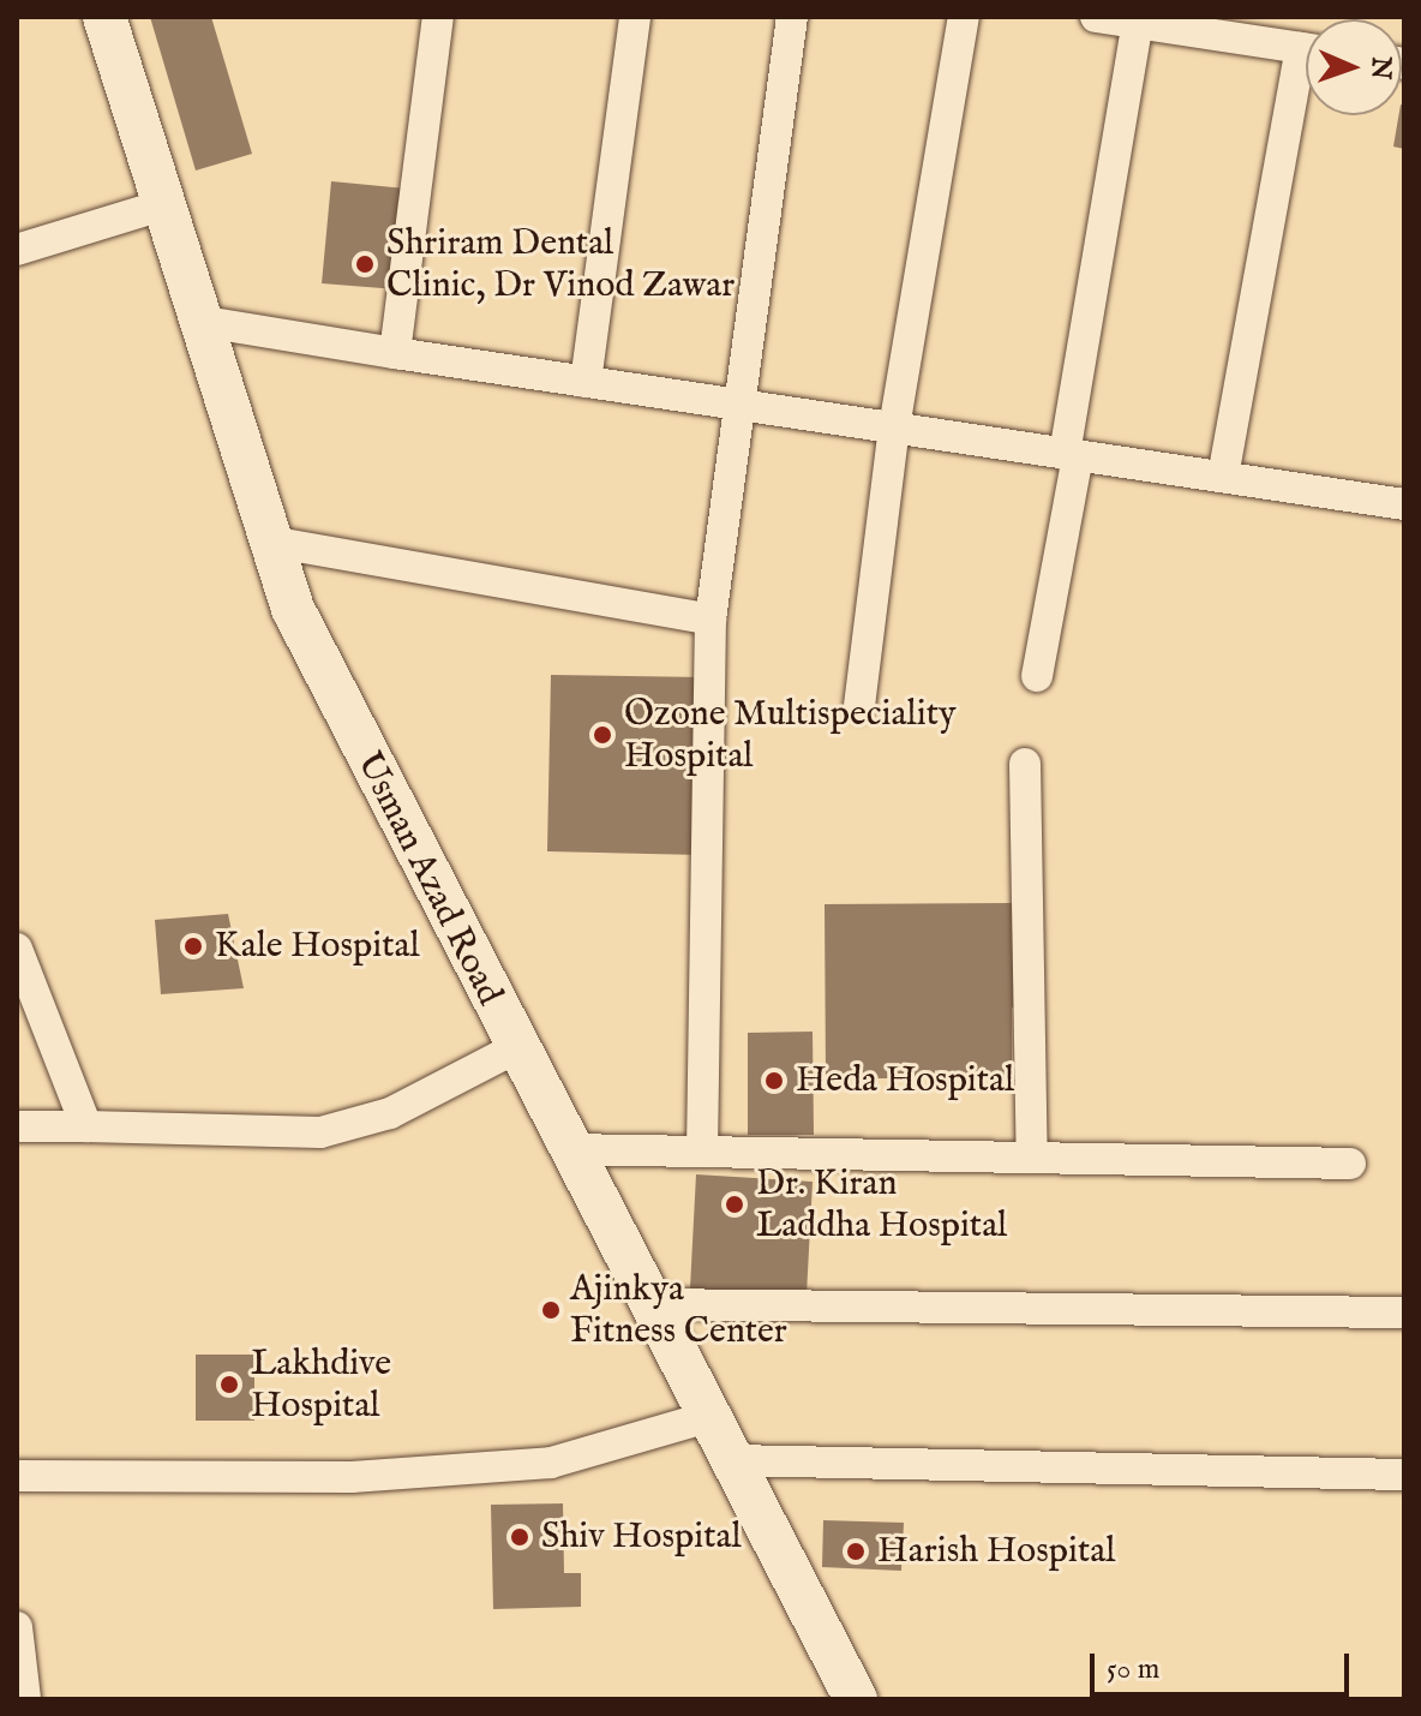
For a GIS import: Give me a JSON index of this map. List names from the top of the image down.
{
  "streets": {
    "main road": ["Usman Azad Road"]
  },
  "places": [
    "Shriram Dental Clinic, Dr Vinod Zawar",
    "Ozone Multispeciality Hospital",
    "Kale Hospital",
    "Heda Hospital",
    "Dr. Kiran Laddha Hospital",
    "Ajinkya Fitness Center",
    "Lakhdive Hospital",
    "Shiv Hospital",
    "Harish Hospital"
  ],
  "scale_bar": "50 m",
  "north": "right"
}
